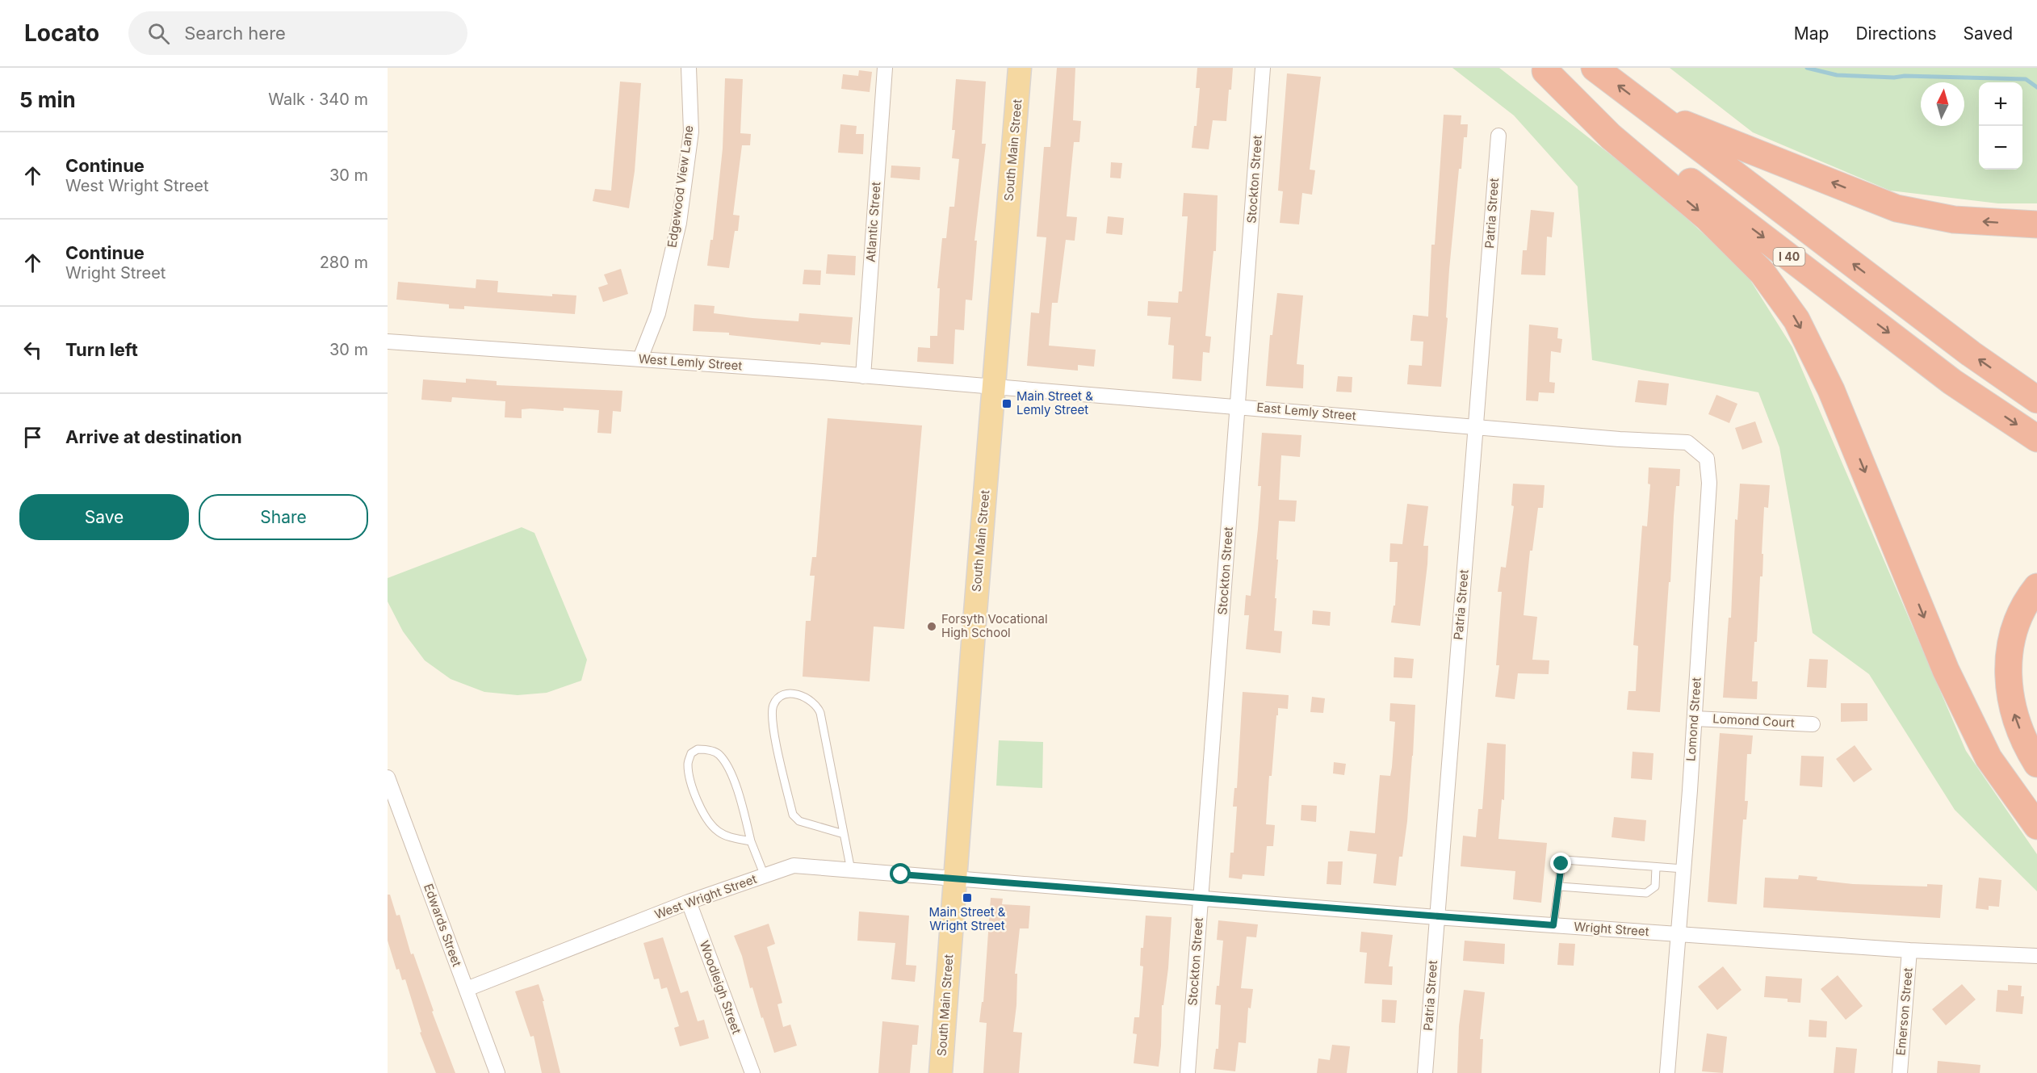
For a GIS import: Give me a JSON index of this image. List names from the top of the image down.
{
  "streets": {
    "highway": ["I 40"],
    "main road": ["South Main Street"],
    "street": [
      "Stockton Street",
      "Edgewood View Lane",
      "Patria Street",
      "Atlantic Street",
      "West Lemly Street",
      "East Lemly Street",
      "Lomond Street",
      "Lomond Court",
      "West Wright Street",
      "Edwards Street",
      "Wright Street",
      "Woodleigh Street",
      "Emerson Street"
    ]
  },
  "crossings": [
    ["South Main Street", "West Lemly Street"],
    ["South Main Street", "East Lemly Street"],
    ["South Main Street", "West Wright Street"],
    ["South Main Street", "Wright Street"],
    ["Stockton Street", "East Lemly Street"],
    ["Stockton Street", "Wright Street"],
    ["Edgewood View Lane", "West Lemly Street"],
    ["Patria Street", "East Lemly Street"],
    ["Patria Street", "Wright Street"],
    ["Atlantic Street", "West Lemly Street"],
    ["West Lemly Street", "East Lemly Street"],
    ["East Lemly Street", "Lomond Street"],
    ["Lomond Street", "Lomond Court"],
    ["Lomond Street", "Wright Street"],
    ["West Wright Street", "Edwards Street"],
    ["West Wright Street", "Wright Street"],
    ["West Wright Street", "Woodleigh Street"],
    ["Wright Street", "Emerson Street"]
  ],
  "places": {
    "transit": ["Main Street & Lemly Street", "Main Street & Wright Street"],
    "other": ["Forsyth Vocational High School"]
  },
  "north": "top",
  "page": {
    "header": "Locato",
    "search": "Search here",
    "nav": ["Map", "Directions", "Saved"],
    "heading": ["5 min", "Walk · 340 m"],
    "map_buttons": ["+", "−"],
    "list": [
      ["Continue", "West Wright Street", "30 m"],
      ["Continue", "Wright Street", "280 m"],
      ["Turn left", "30 m"],
      "Arrive at destination"
    ],
    "buttons": ["Save", "Share"]
  }
}
